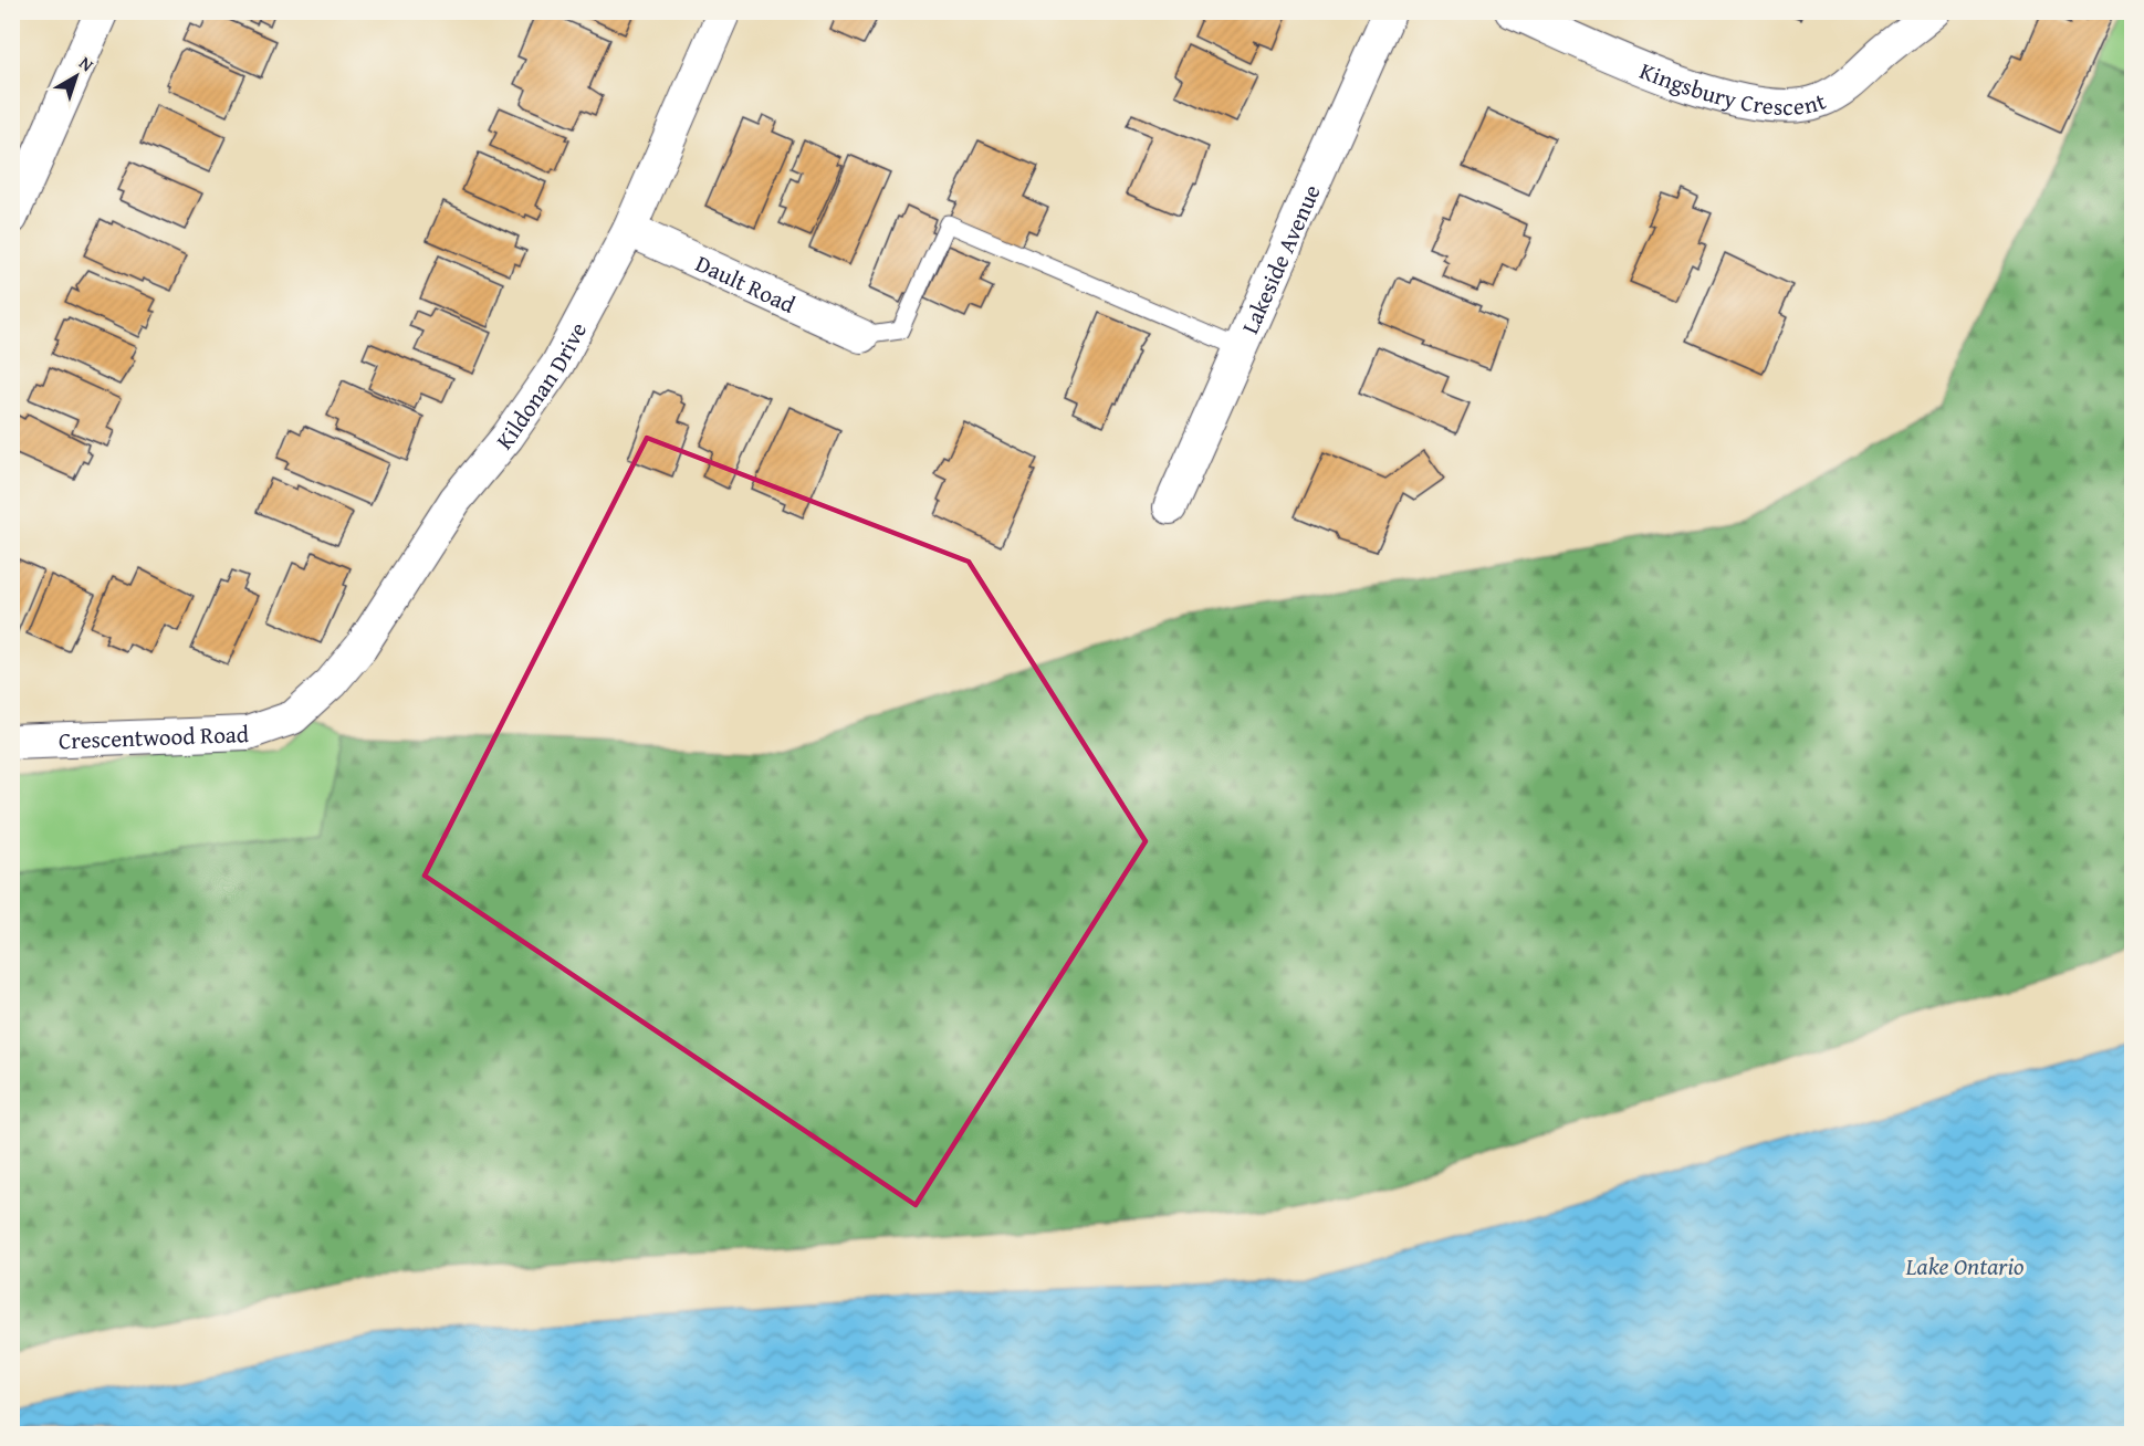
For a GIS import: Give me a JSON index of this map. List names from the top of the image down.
{
  "streets": {
    "street": [
      "Kingsbury Crescent",
      "Lakeside Avenue",
      "Dault Road",
      "Kildonan Drive",
      "Crescentwood Road"
    ]
  },
  "crossings": [
    ["Dault Road", "Kildonan Drive"],
    ["Kildonan Drive", "Crescentwood Road"]
  ],
  "water": ["Lake Ontario"],
  "north": "top right"
}
